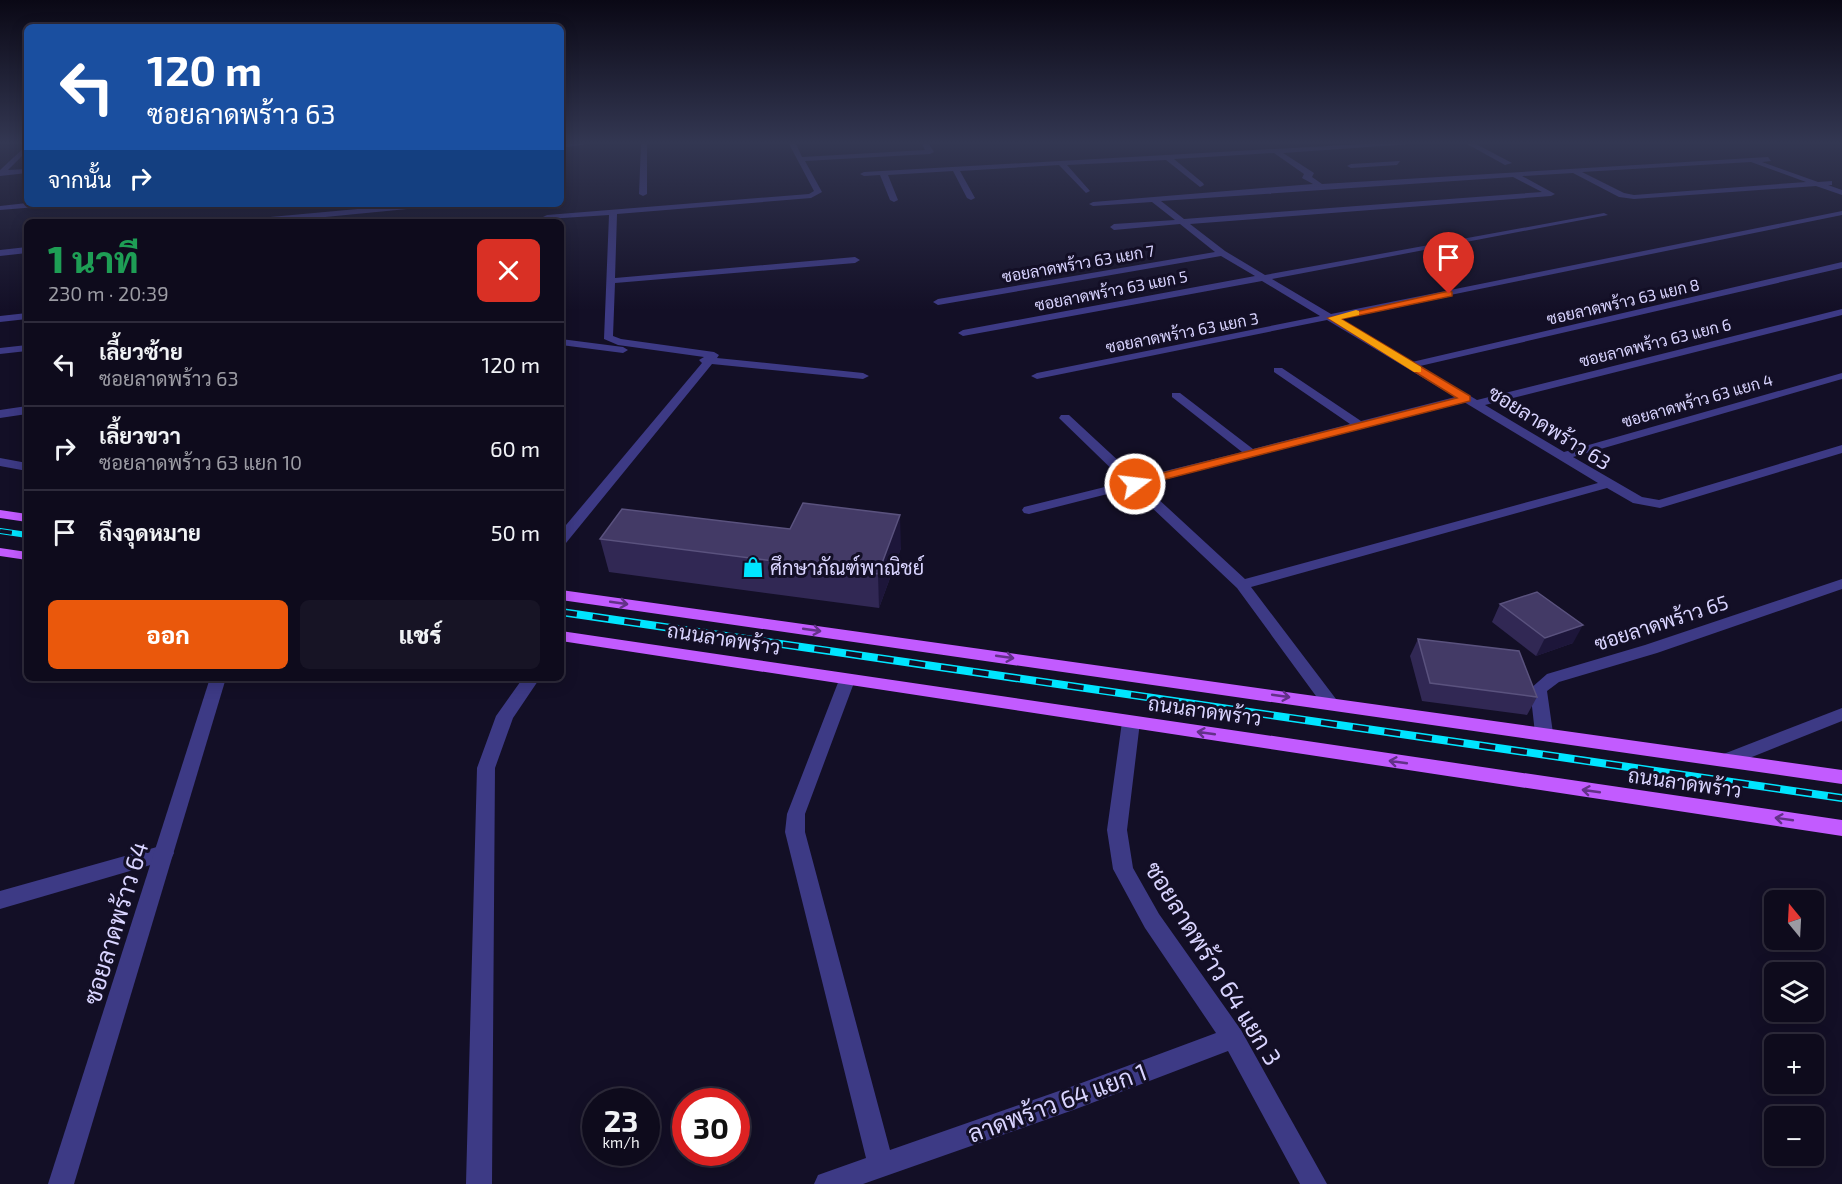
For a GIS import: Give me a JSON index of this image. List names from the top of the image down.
{
  "streets": {
    "main road": ["ถนนลาดพร้าว"],
    "street": [
      "ซอยลาดพร้าว 63 แยก 7",
      "ซอยลาดพร้าว 63 แยก 5",
      "ซอยลาดพร้าว 63 แยก 8",
      "ซอยลาดพร้าว 63 แยก 3",
      "ซอยลาดพร้าว 63 แยก 6",
      "ซอยลาดพร้าว 63 แยก 4",
      "ซอยลาดพร้าว 63",
      "ซอยลาดพร้าว 65",
      "ซอยลาดพร้าว 64",
      "ซอยลาดพร้าว 64 แยก 3",
      "ลาดพร้าว 64 แยก 1"
    ]
  },
  "crossings": [
    ["ซอยลาดพร้าว 63 แยก 7", "ซอยลาดพร้าว 63"],
    ["ซอยลาดพร้าว 63 แยก 5", "ซอยลาดพร้าว 63"],
    ["ซอยลาดพร้าว 63 แยก 8", "ซอยลาดพร้าว 63"],
    ["ซอยลาดพร้าว 63 แยก 3", "ซอยลาดพร้าว 63"],
    ["ซอยลาดพร้าว 63 แยก 6", "ซอยลาดพร้าว 63"],
    ["ซอยลาดพร้าว 63 แยก 4", "ซอยลาดพร้าว 63"],
    ["ซอยลาดพร้าว 65", "ถนนลาดพร้าว"],
    ["ถนนลาดพร้าว", "ซอยลาดพร้าว 64 แยก 3"],
    ["ซอยลาดพร้าว 64 แยก 3", "ลาดพร้าว 64 แยก 1"]
  ],
  "places": {
    "shop": ["ศึกษาภัณฑ์พาณิชย์"]
  },
  "north": "top",
  "page": {
    "turn": ["120 m", "ซอยลาดพร้าว 63"],
    "then": "จากนั้น",
    "heading": ["1 นาที", "230 m · 20:39"],
    "list": [
      {
        "name": "เลี้ยวซ้าย",
        "note": "ซอยลาดพร้าว 63",
        "value": "120 m"
      },
      {
        "name": "เลี้ยวขวา",
        "note": "ซอยลาดพร้าว 63 แยก 10",
        "value": "60 m"
      },
      {
        "name": "ถึงจุดหมาย",
        "value": "50 m"
      }
    ],
    "buttons": ["ออก", "แชร์"],
    "map_buttons": ["+", "−"],
    "speed": "23 km/h",
    "limit": "30"
  }
}
